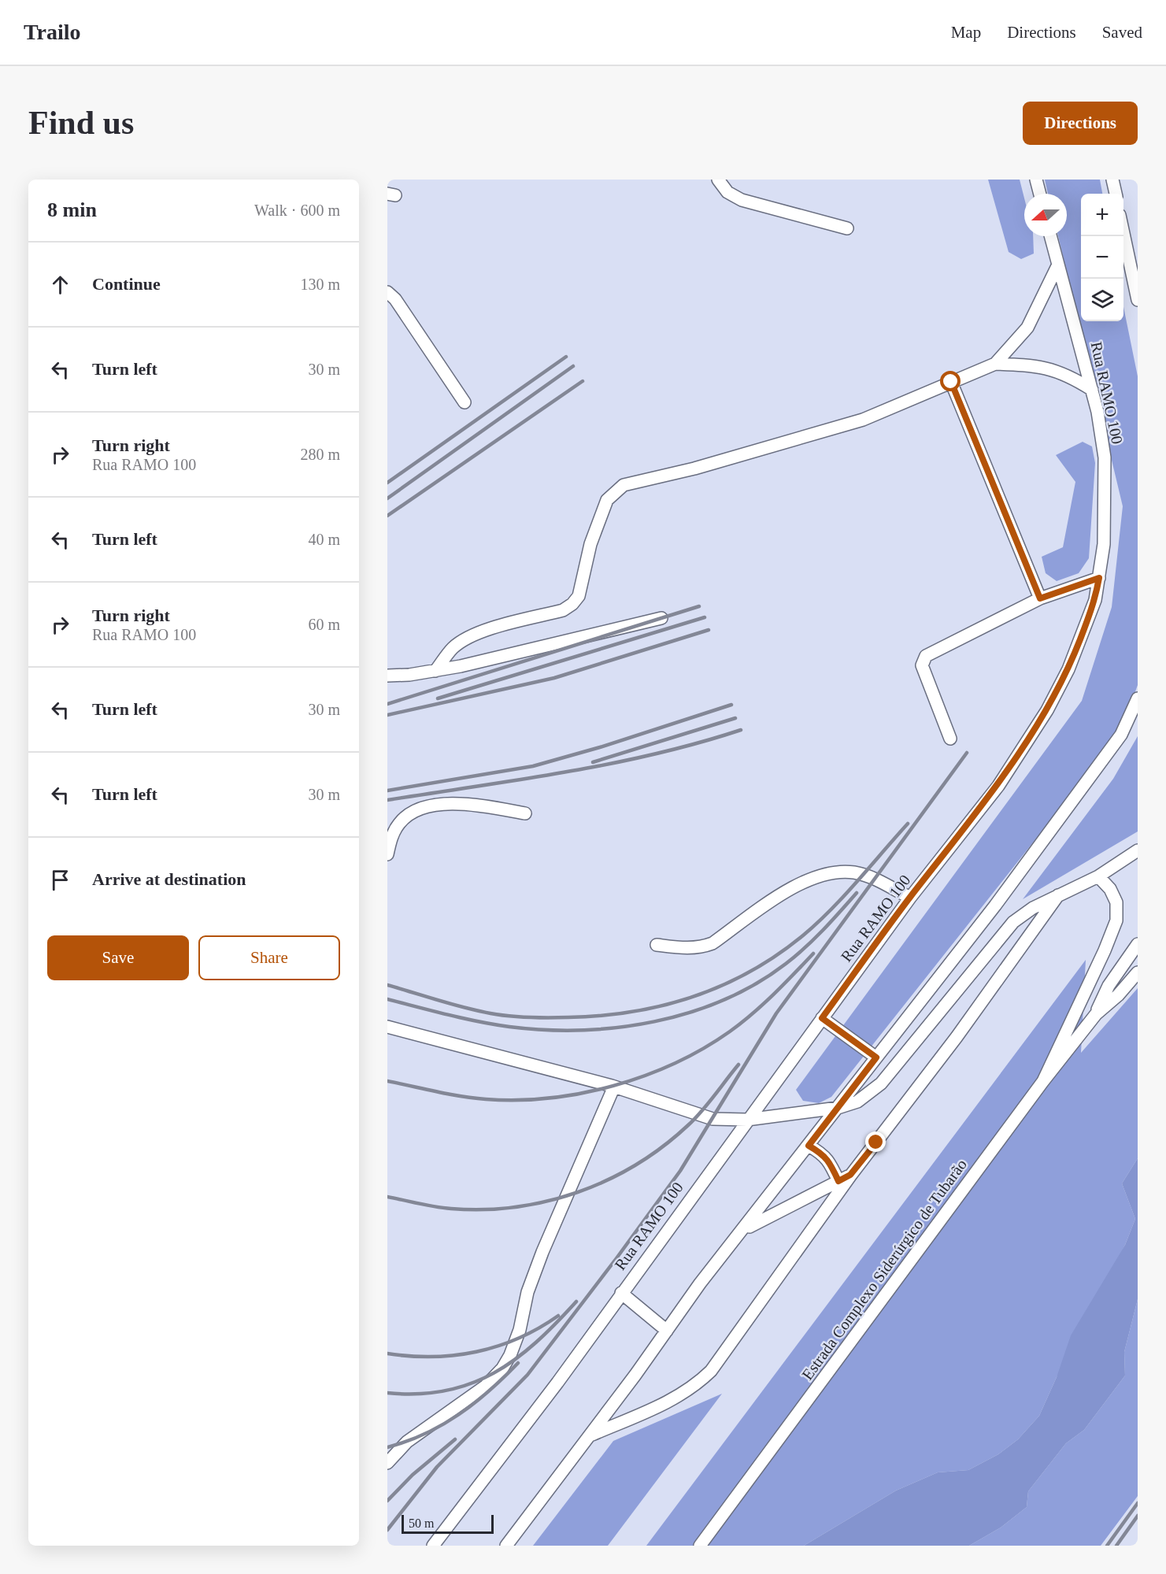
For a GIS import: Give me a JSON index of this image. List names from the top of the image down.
{
  "streets": {
    "street": ["Rua RAMO 100", "Estrada Complexo Siderúrgico de Tubarão"]
  },
  "scale_bar": "50 m",
  "north": "left",
  "page": {
    "header": "Trailo",
    "nav": ["Map", "Directions", "Saved"],
    "buttons": [
      "Directions",
      ["Save", "Share"]
    ],
    "title": "Find us",
    "heading": ["8 min", "Walk · 600 m"],
    "map_buttons": ["+", "−"],
    "list": [
      ["Continue", "130 m"],
      ["Turn left", "30 m"],
      ["Turn right", "Rua RAMO 100", "280 m"],
      ["Turn left", "40 m"],
      ["Turn right", "Rua RAMO 100", "60 m"],
      ["Turn left", "30 m"],
      ["Turn left", "30 m"],
      "Arrive at destination"
    ],
    "scale": "50 m"
  }
}
